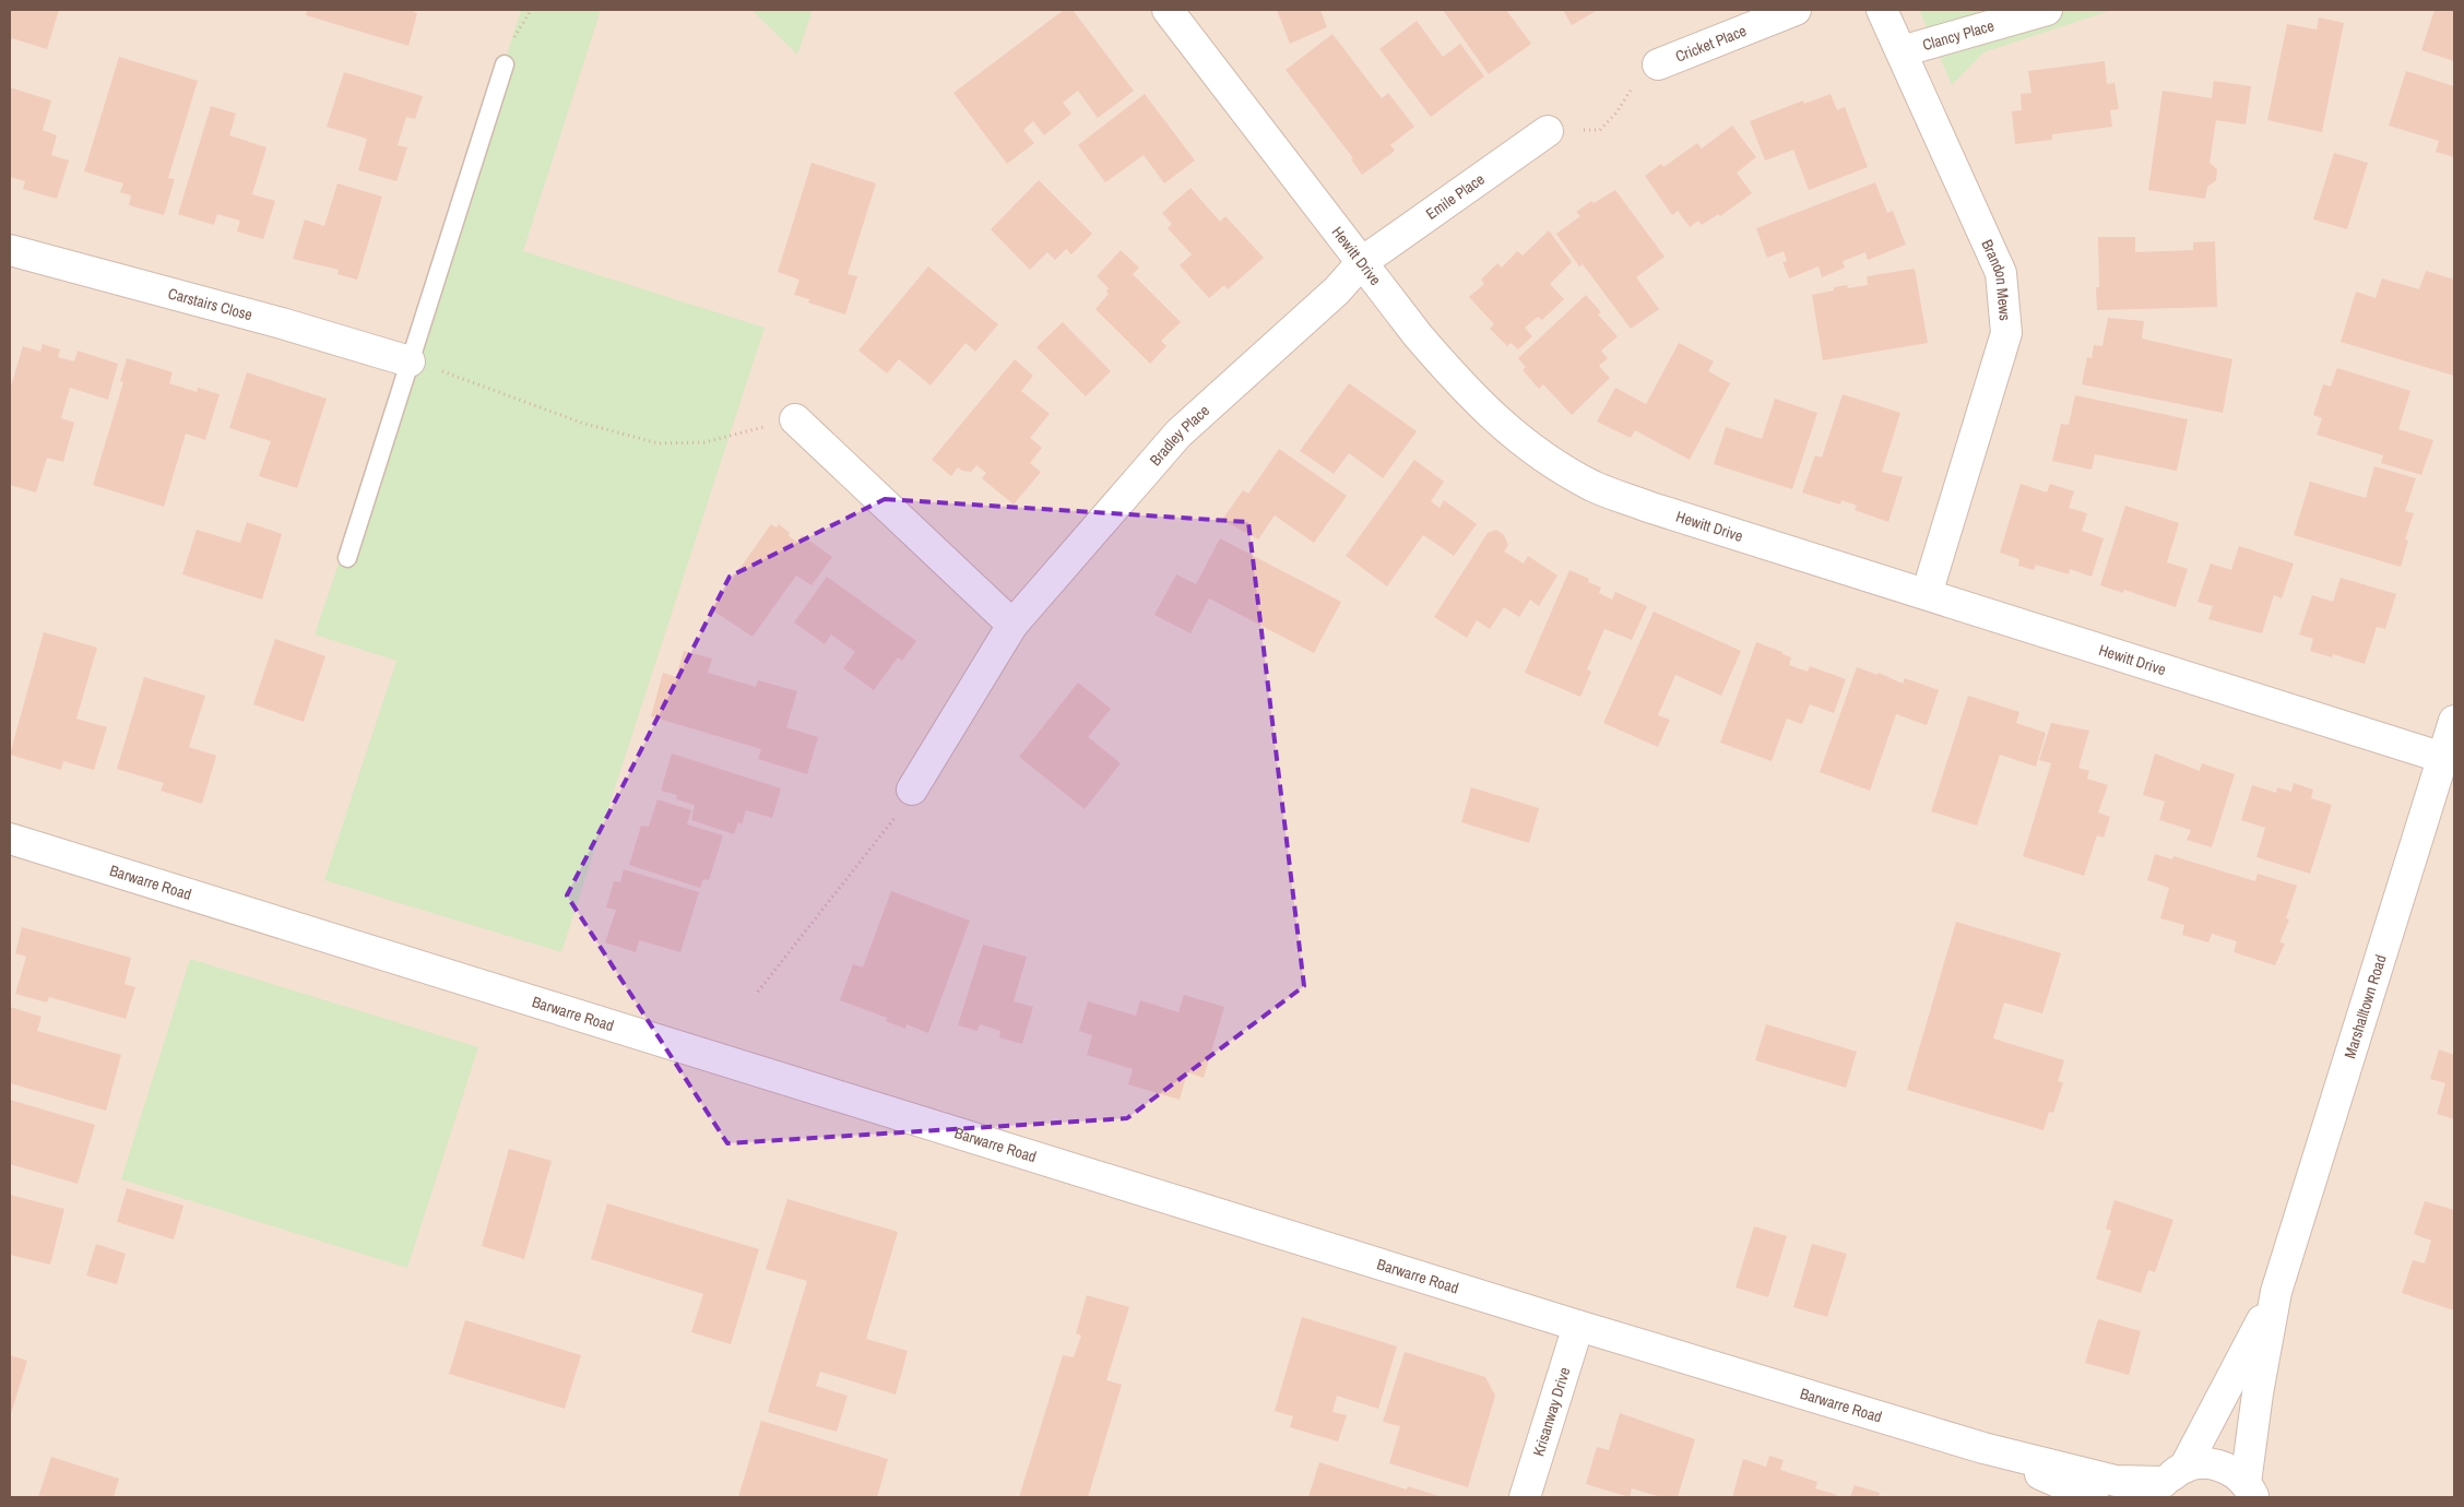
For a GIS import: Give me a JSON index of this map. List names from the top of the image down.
{
  "streets": {
    "street": [
      "Clancy Place",
      "Cricket Place",
      "Emile Place",
      "Hewitt Drive",
      "Brandon Mews",
      "Carstairs Close",
      "Bradley Place",
      "Barwarre Road",
      "Marshalltown Road",
      "Krisanway Drive"
    ]
  },
  "crossings": [
    ["Clancy Place", "Brandon Mews"],
    ["Emile Place", "Hewitt Drive"],
    ["Emile Place", "Bradley Place"],
    ["Hewitt Drive", "Brandon Mews"],
    ["Hewitt Drive", "Bradley Place"],
    ["Hewitt Drive", "Marshalltown Road"],
    ["Barwarre Road", "Marshalltown Road"],
    ["Barwarre Road", "Krisanway Drive"]
  ]
}
